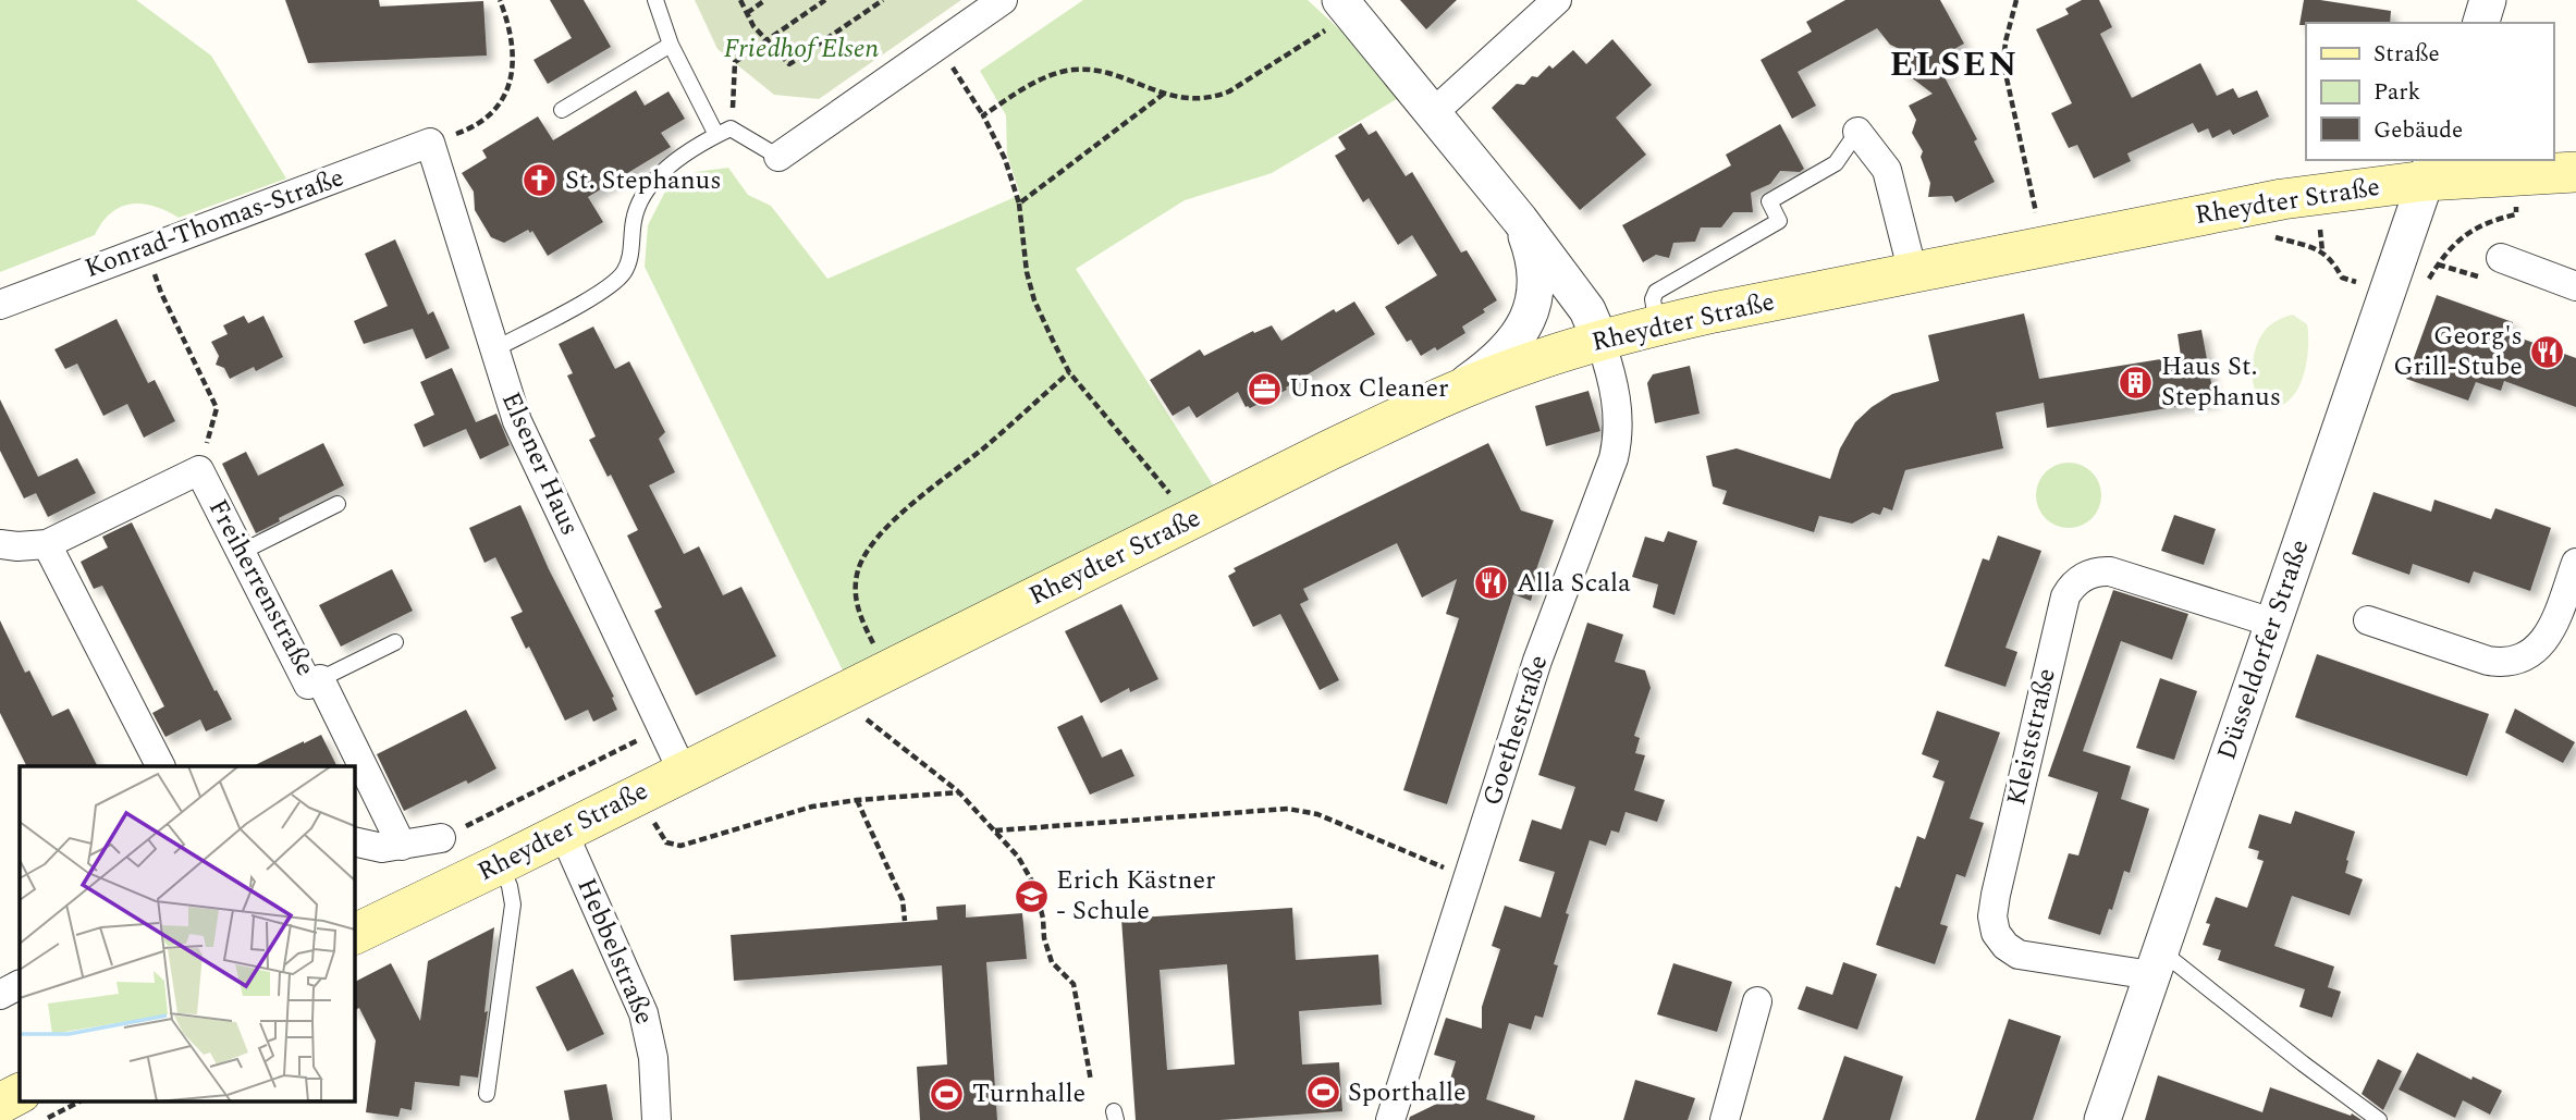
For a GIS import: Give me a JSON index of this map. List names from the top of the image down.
{
  "streets": {
    "main road": ["Rheydter Straße"],
    "street": [
      "Konrad-Thomas-Straße",
      "Elsener Haus",
      "Freiherrenstraße",
      "Düsseldorfer Straße",
      "Goethestraße",
      "Kleiststraße",
      "Hebbelstraße"
    ]
  },
  "crossings": [
    ["Rheydter Straße", "Elsener Haus"],
    ["Rheydter Straße", "Düsseldorfer Straße"],
    ["Rheydter Straße", "Goethestraße"],
    ["Rheydter Straße", "Hebbelstraße"],
    ["Konrad-Thomas-Straße", "Elsener Haus"],
    ["Düsseldorfer Straße", "Kleiststraße"]
  ],
  "districts": ["ELSEN"],
  "parks": ["Friedhof Elsen"],
  "places": {
    "church": ["St. Stephanus"],
    "restaurant": ["Georg's Grill-Stube", "Alla Scala"],
    "building": ["Haus St. Stephanus"],
    "office": ["Unox Cleaner"],
    "school or university": ["Erich Kästner - Schule"],
    "sports": ["Sporthalle", "Turnhalle"]
  },
  "legend": ["Straße", "Park", "Gebäude"]
}
